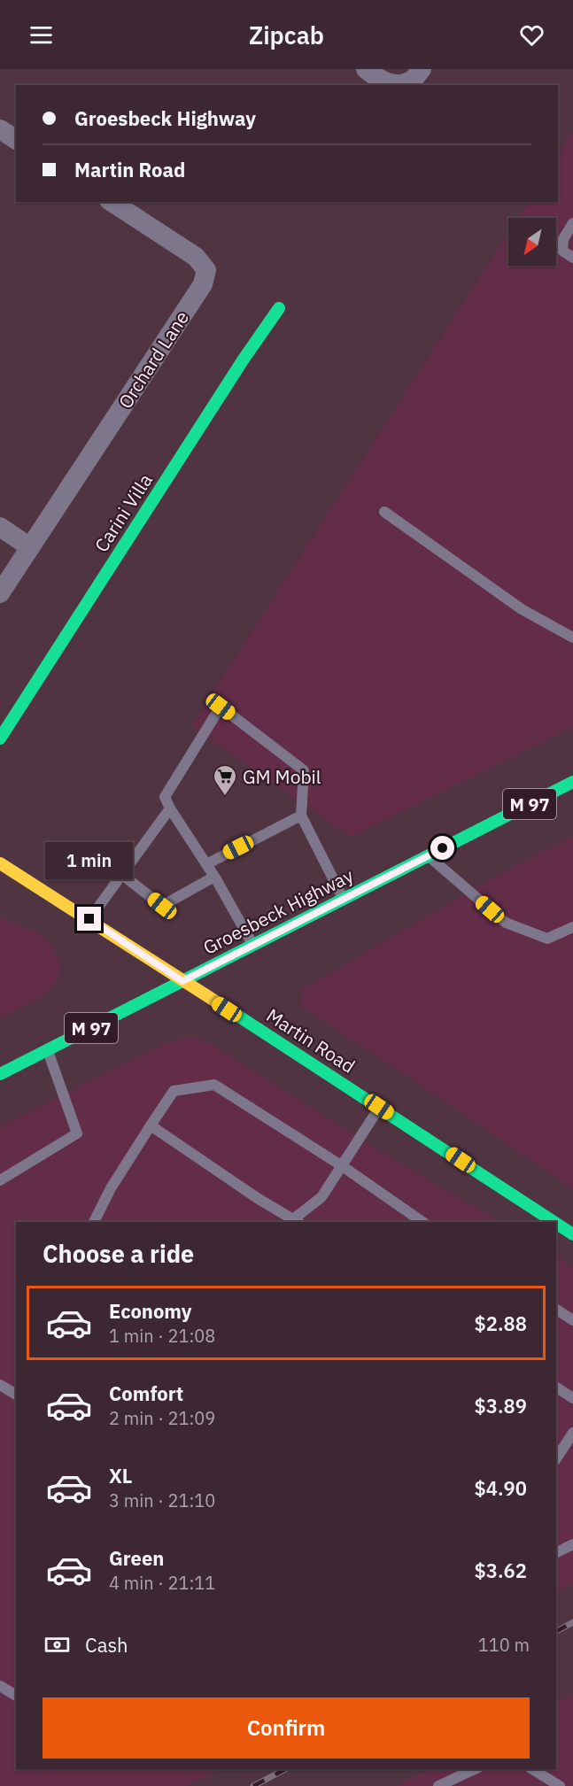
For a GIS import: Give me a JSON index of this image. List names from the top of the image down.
{
  "streets": {
    "street": [
      "Orchard Lane",
      "Carini Villa",
      "M 97",
      "Groesbeck Highway",
      "Martin Road"
    ]
  },
  "crossings": [
    ["Groesbeck Highway", "Martin Road"]
  ],
  "places": {
    "supermarket": ["GM Mobil"]
  },
  "north": "bottom left",
  "page": {
    "header": "Zipcab",
    "banner": ["Groesbeck Highway", "Martin Road"],
    "bubble": "1 min",
    "heading": "Choose a ride",
    "list": [
      {
        "name": "Economy",
        "note": "1 min · 21:08",
        "value": "$2.88"
      },
      {
        "name": "Comfort",
        "note": "2 min · 21:09",
        "value": "$3.89"
      },
      {
        "name": "XL",
        "note": "3 min · 21:10",
        "value": "$4.90"
      },
      {
        "name": "Green",
        "note": "4 min · 21:11",
        "value": "$3.62"
      }
    ],
    "pay": ["Cash", "110 m"],
    "buttons": "Confirm"
  }
}
